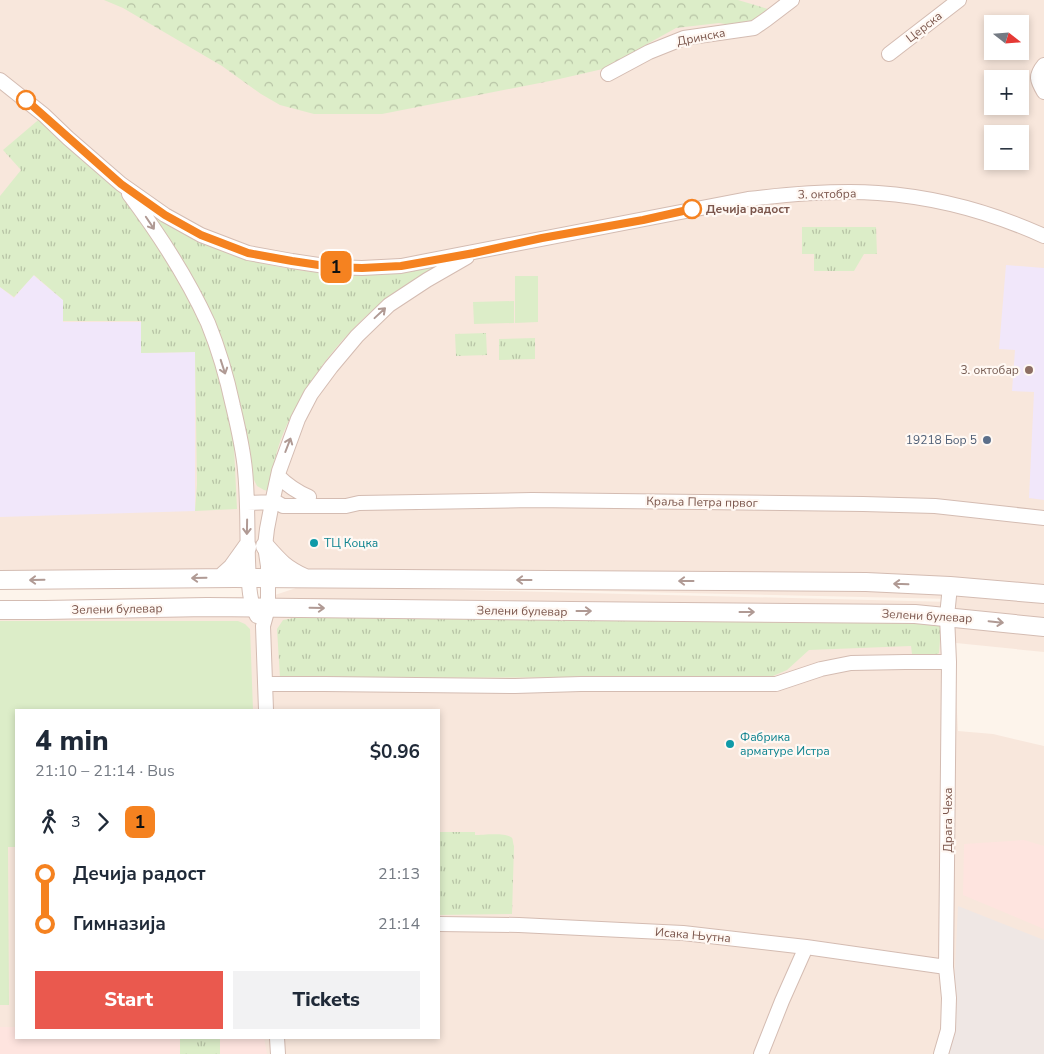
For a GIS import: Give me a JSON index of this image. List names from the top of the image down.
{
  "streets": {
    "street": [
      "Церска",
      "Дринска",
      "3. октобра",
      "Краља Петра првог",
      "Зелени булевар",
      "Драга Чеха",
      "Исака Њутна"
    ]
  },
  "crossings": [
    ["Зелени булевар", "Драга Чеха"],
    ["Драга Чеха", "Исака Њутна"]
  ],
  "places": [
    "Дечија радост",
    "3. октобар",
    "19218 Бор 5",
    "ТЦ Коцка",
    "Фабрика арматуре Истра"
  ],
  "lines": ["bus line 1"],
  "north": "right",
  "page": {
    "on_map": "1",
    "map_buttons": ["+", "−"],
    "heading": ["4 min", "21:10 – 21:14 · Bus", "$0.96"],
    "legs": ["3", "1"],
    "list": [
      {
        "name": "Дечија радост",
        "value": "21:13"
      },
      {
        "name": "Гимназија",
        "value": "21:14"
      }
    ],
    "buttons": ["Start", "Tickets"]
  }
}
